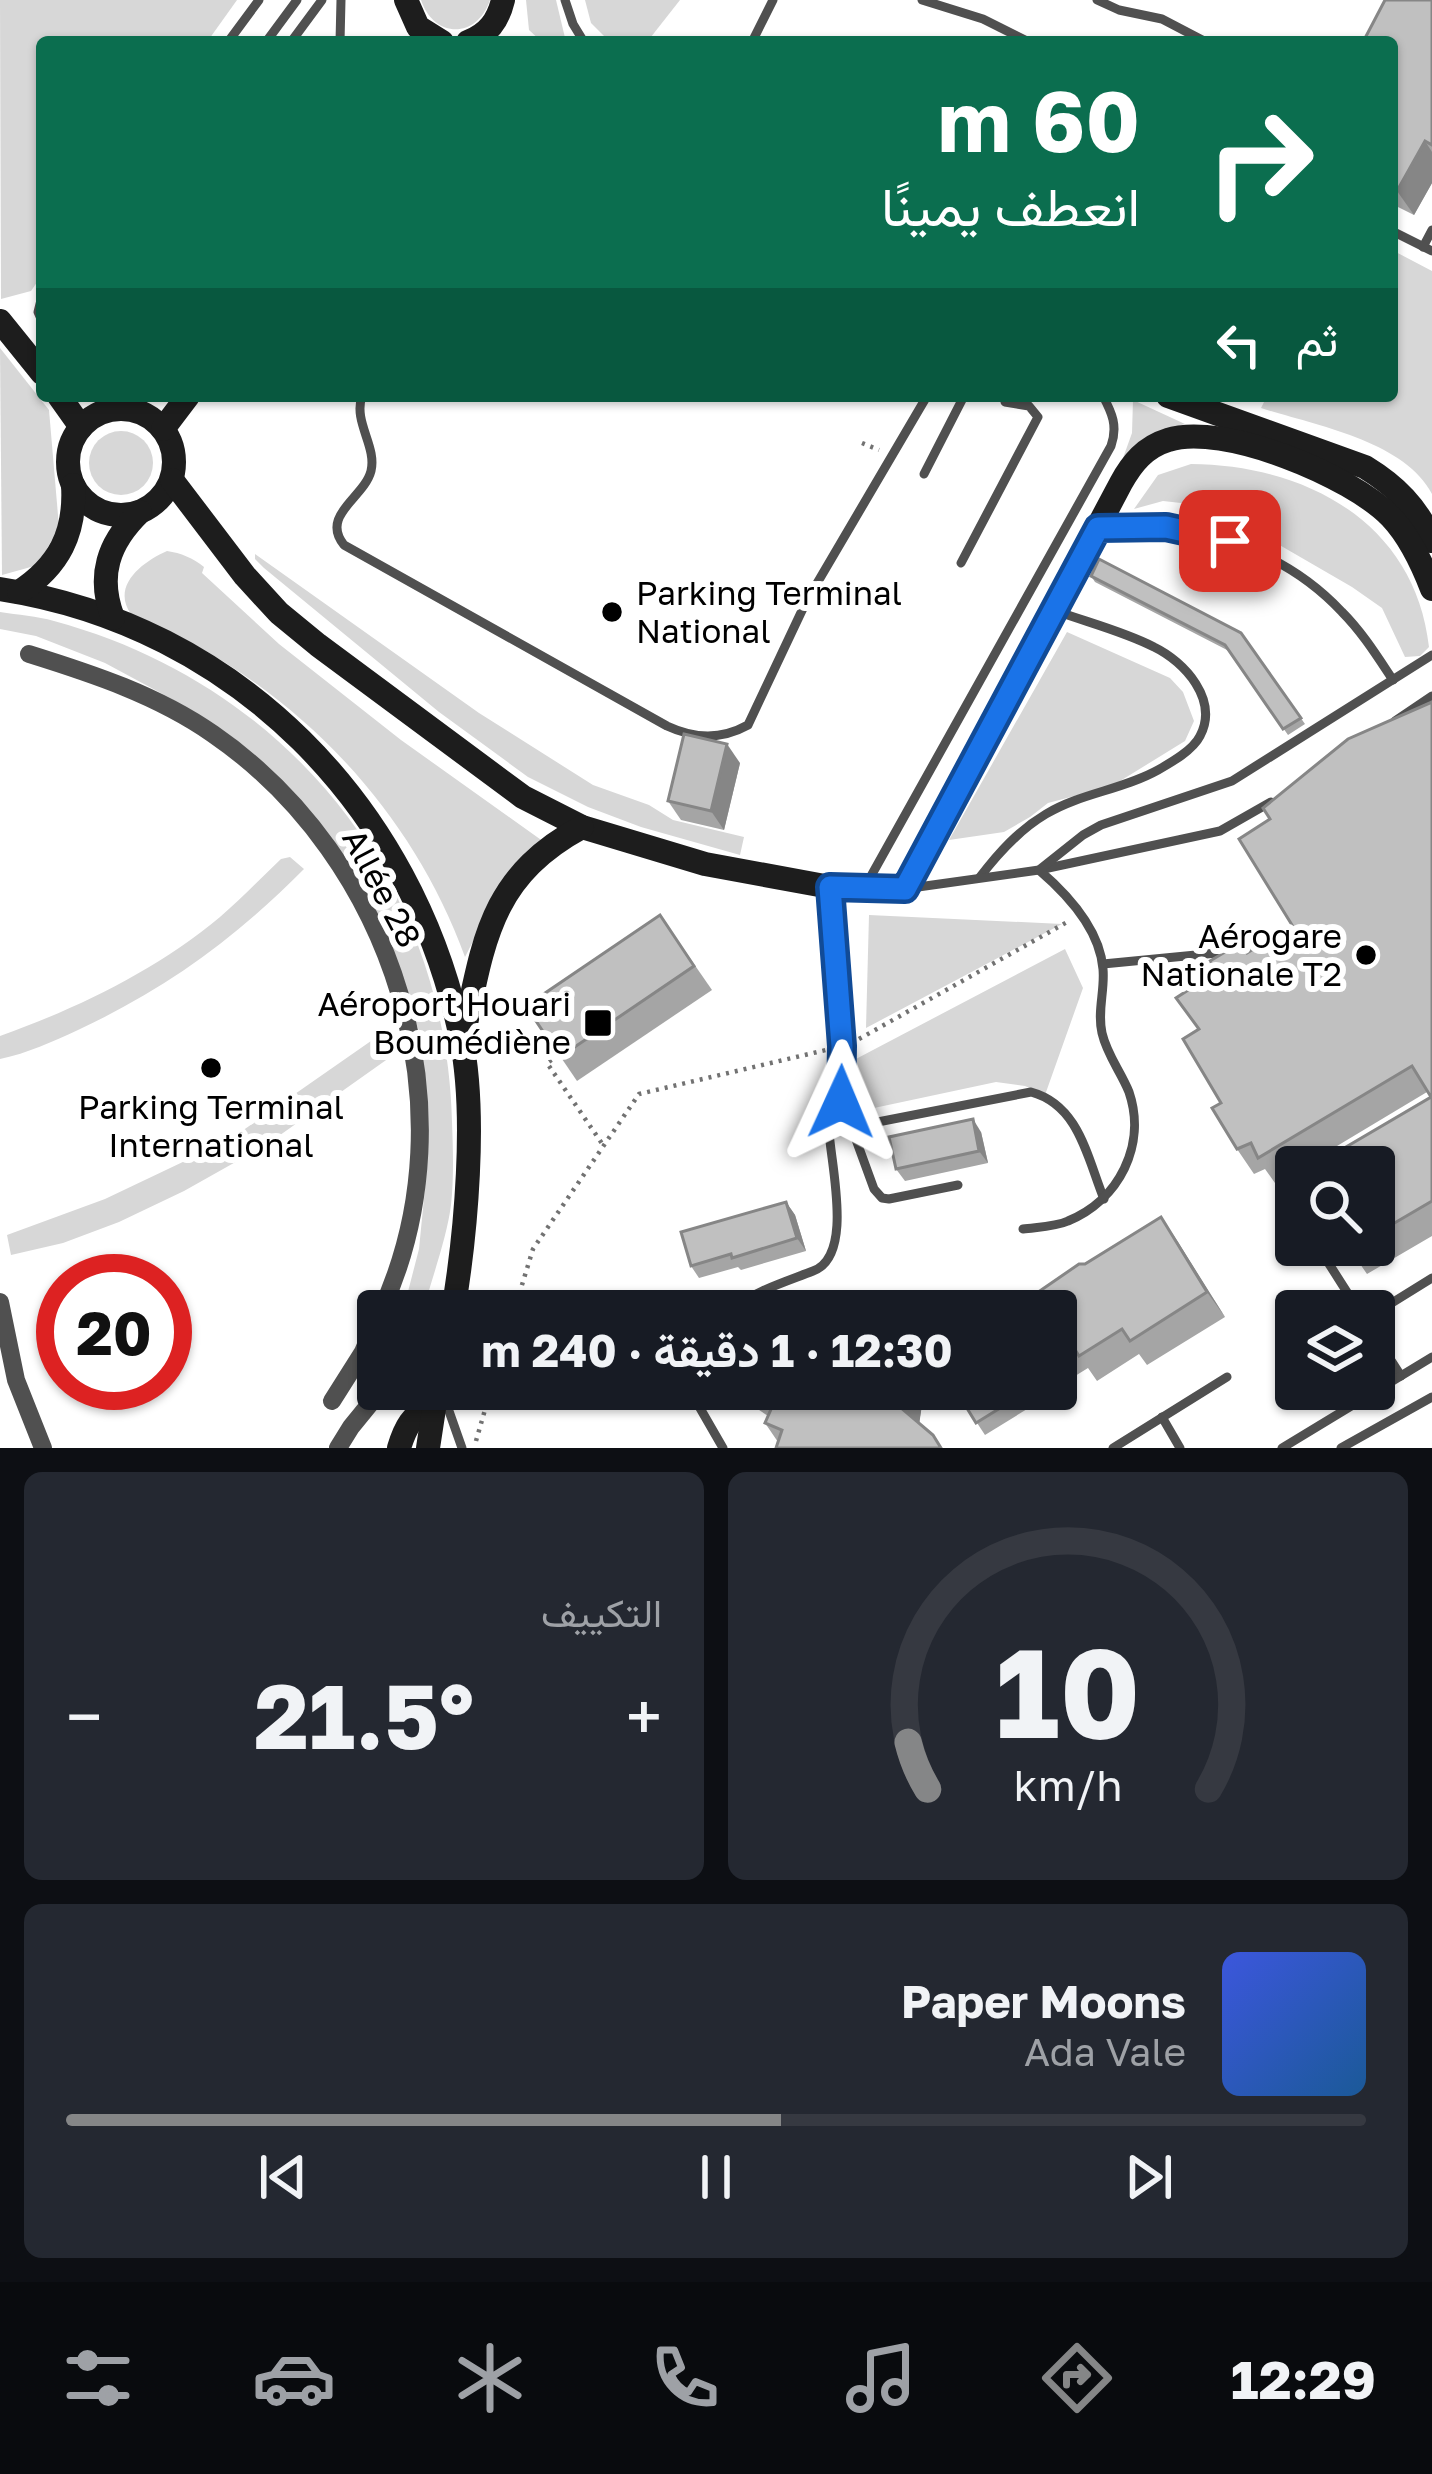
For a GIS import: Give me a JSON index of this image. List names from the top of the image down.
{
  "streets": {
    "street": ["Allée 28"]
  },
  "places": {
    "other": ["Parking Terminal National", "Aérogare Nationale T2", "Parking Terminal International"],
    "transit": ["Aéroport Houari Boumédiène"]
  },
  "page": {
    "turn": ["60 m", "انعطف يمينًا"],
    "then": "ثم",
    "limit": "20",
    "trip": "12:30 · 1 دقيقة · 240 m",
    "tile": "التكييف",
    "heat": ["−", "21.5°", "+"],
    "song": ["Paper Moons", "Ada Vale"],
    "tabs": "12:29",
    "gauge": ["10", "km/h"]
  }
}
